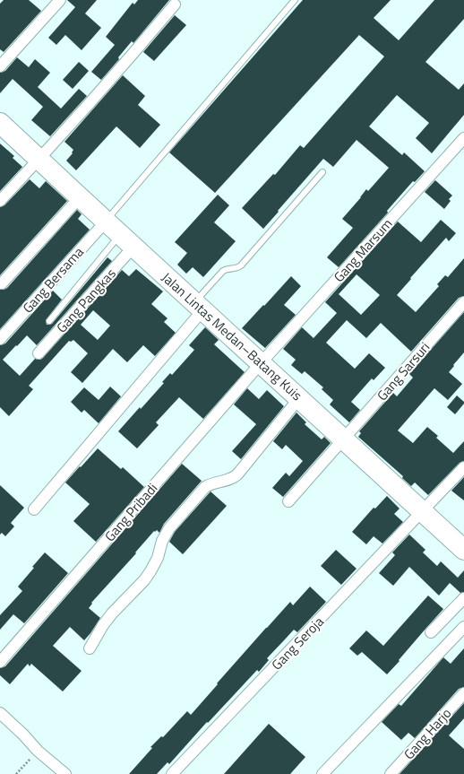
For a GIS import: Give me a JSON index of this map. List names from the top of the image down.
{
  "streets": {
    "highway": ["Jalan Lintas Medan–Batang Kuis"],
    "street": [
      "Gang Marsum",
      "Gang Bersama",
      "Gang Pangkas",
      "Gang Sarsuri",
      "Gang Pribadi",
      "Gang Seroja",
      "Gang Harjo"
    ]
  },
  "crossings": [
    ["Gang Marsum", "Jalan Lintas Medan–Batang Kuis"],
    ["Gang Marsum", "Gang Pribadi"],
    ["Gang Bersama", "Jalan Lintas Medan–Batang Kuis"],
    ["Gang Pangkas", "Jalan Lintas Medan–Batang Kuis"],
    ["Jalan Lintas Medan–Batang Kuis", "Gang Sarsuri"],
    ["Jalan Lintas Medan–Batang Kuis", "Gang Pribadi"],
    ["Jalan Lintas Medan–Batang Kuis", "Gang Seroja"]
  ]
}
